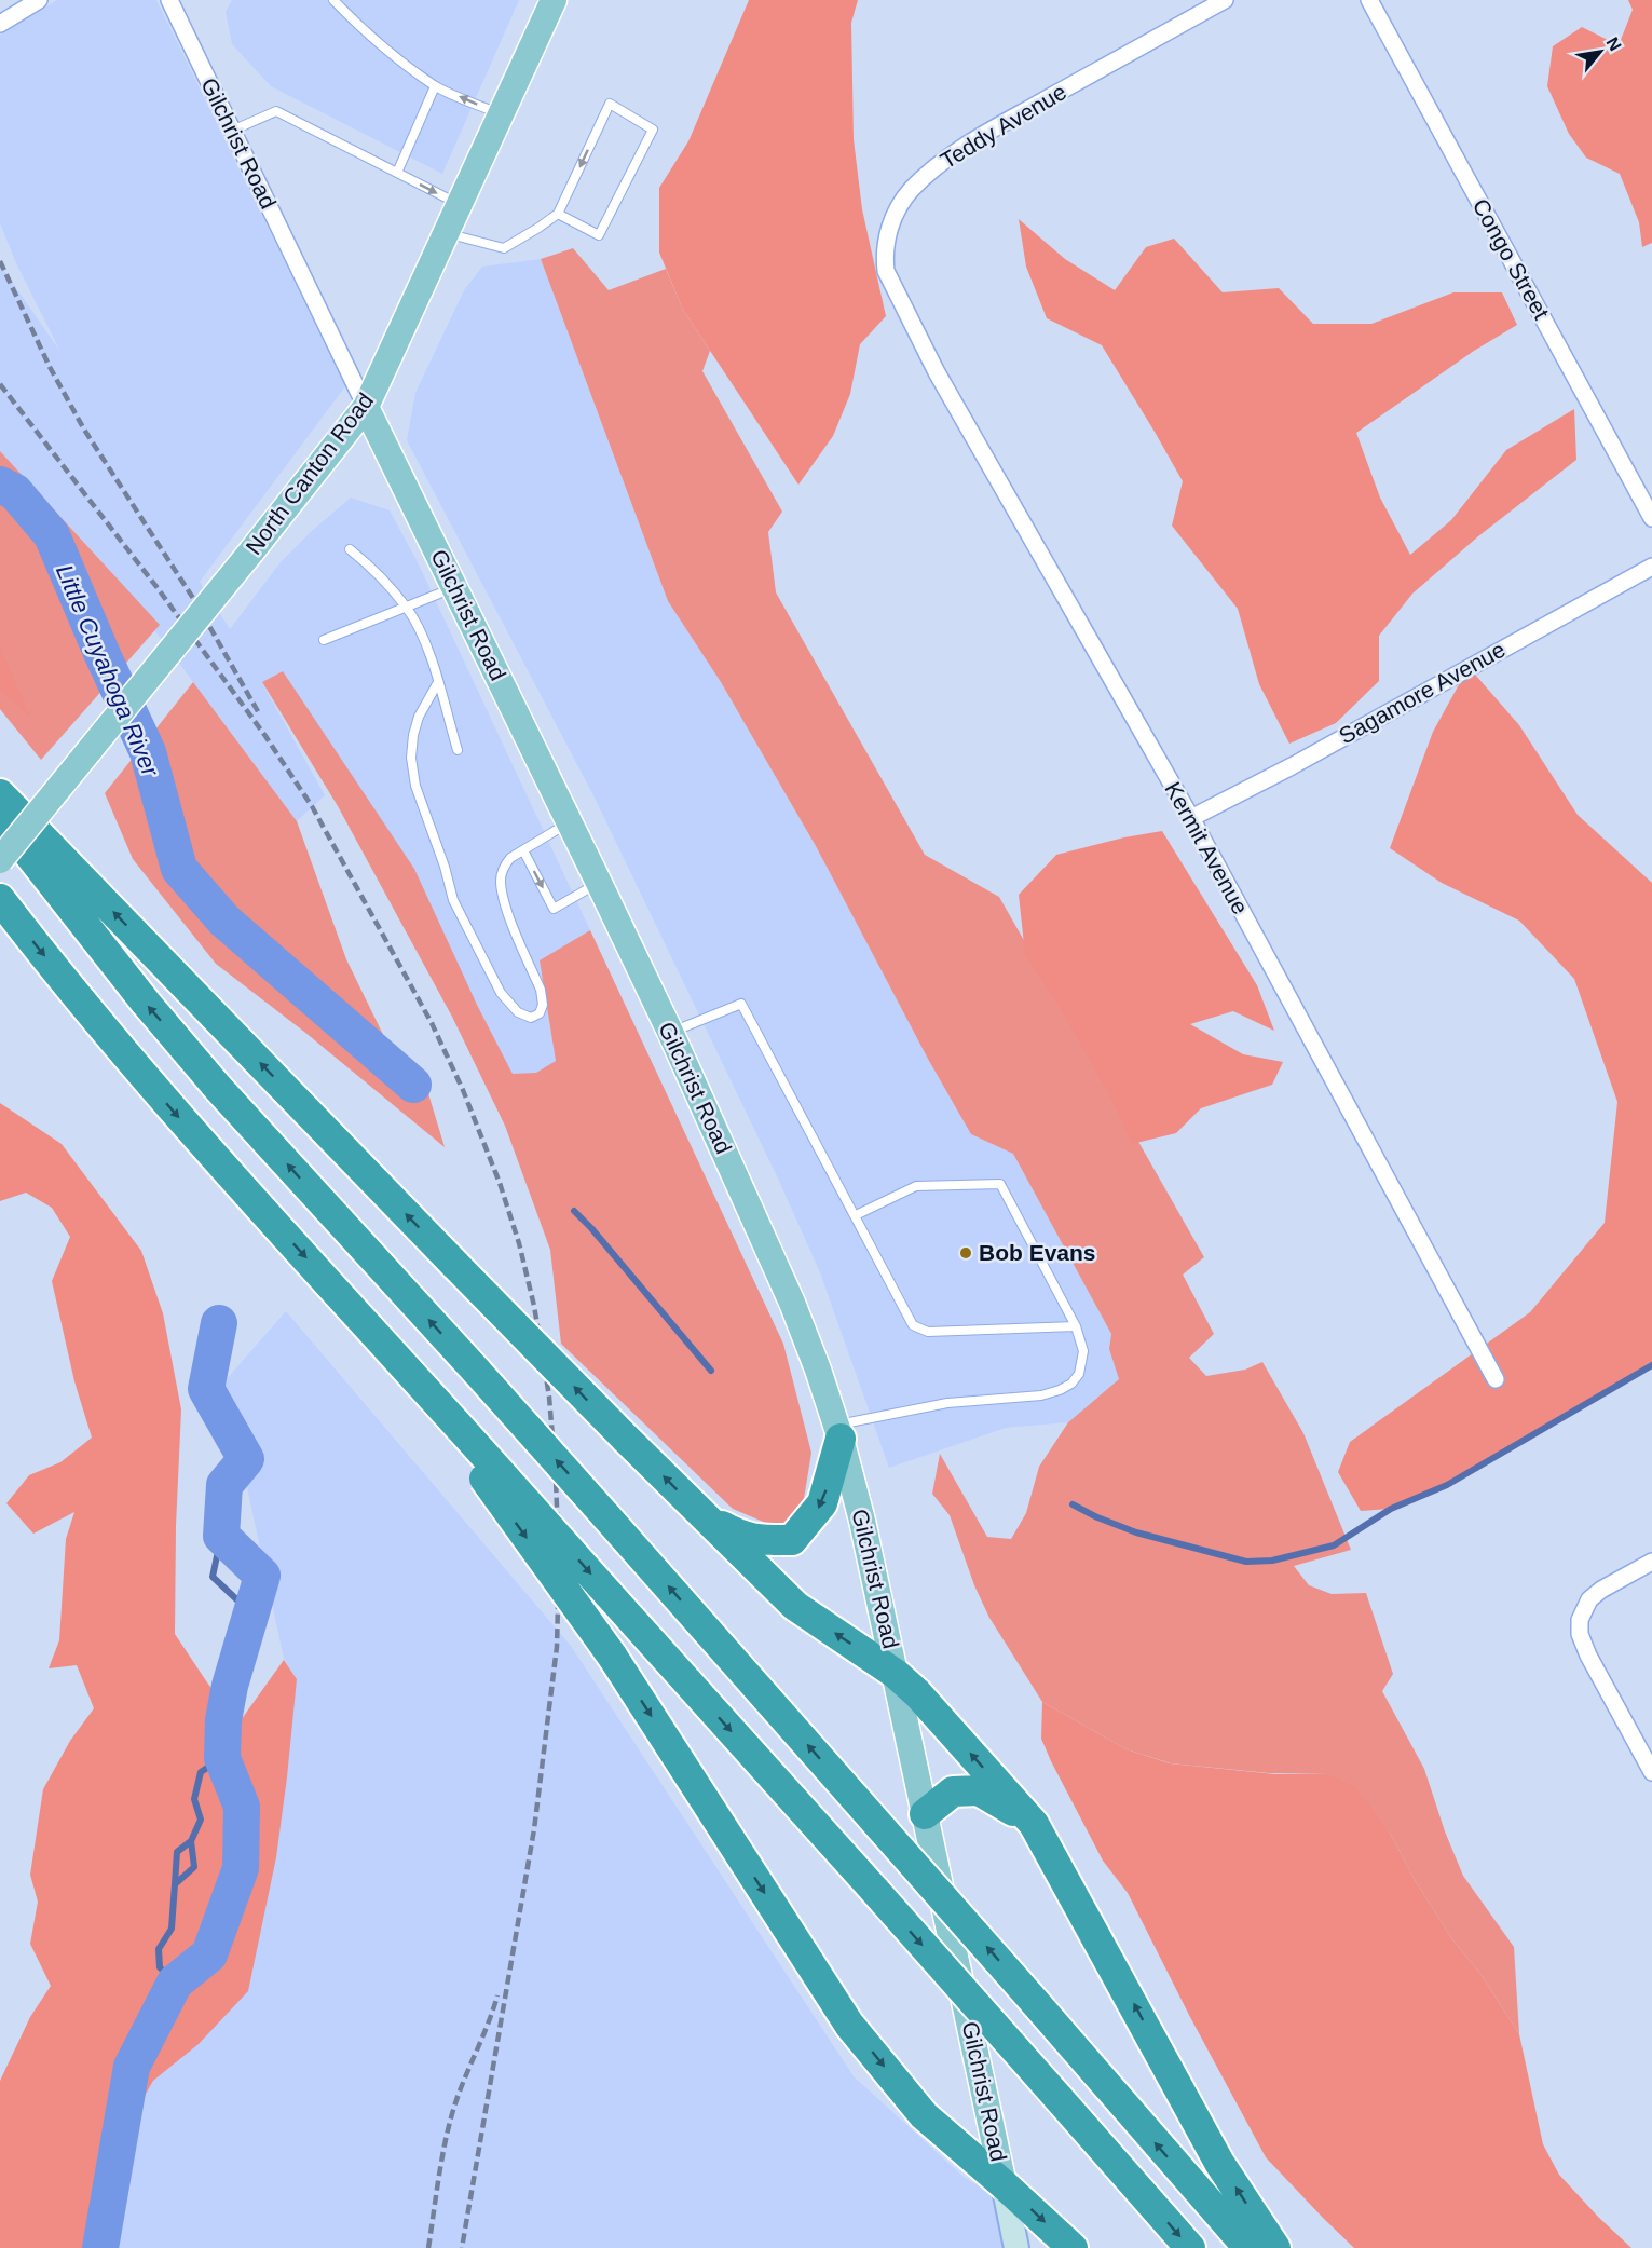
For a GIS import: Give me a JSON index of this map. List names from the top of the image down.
{
  "streets": {
    "main road": ["Gilchrist Road", "North Canton Road"],
    "street": [
      "Teddy Avenue",
      "Congo Street",
      "Sagamore Avenue",
      "Kermit Avenue"
    ]
  },
  "crossings": [
    ["Teddy Avenue", "Kermit Avenue"],
    ["Gilchrist Road", "North Canton Road"],
    ["Sagamore Avenue", "Kermit Avenue"]
  ],
  "water": ["Little Cuyahoga River"],
  "places": ["Bob Evans"],
  "north": "top right"
}
